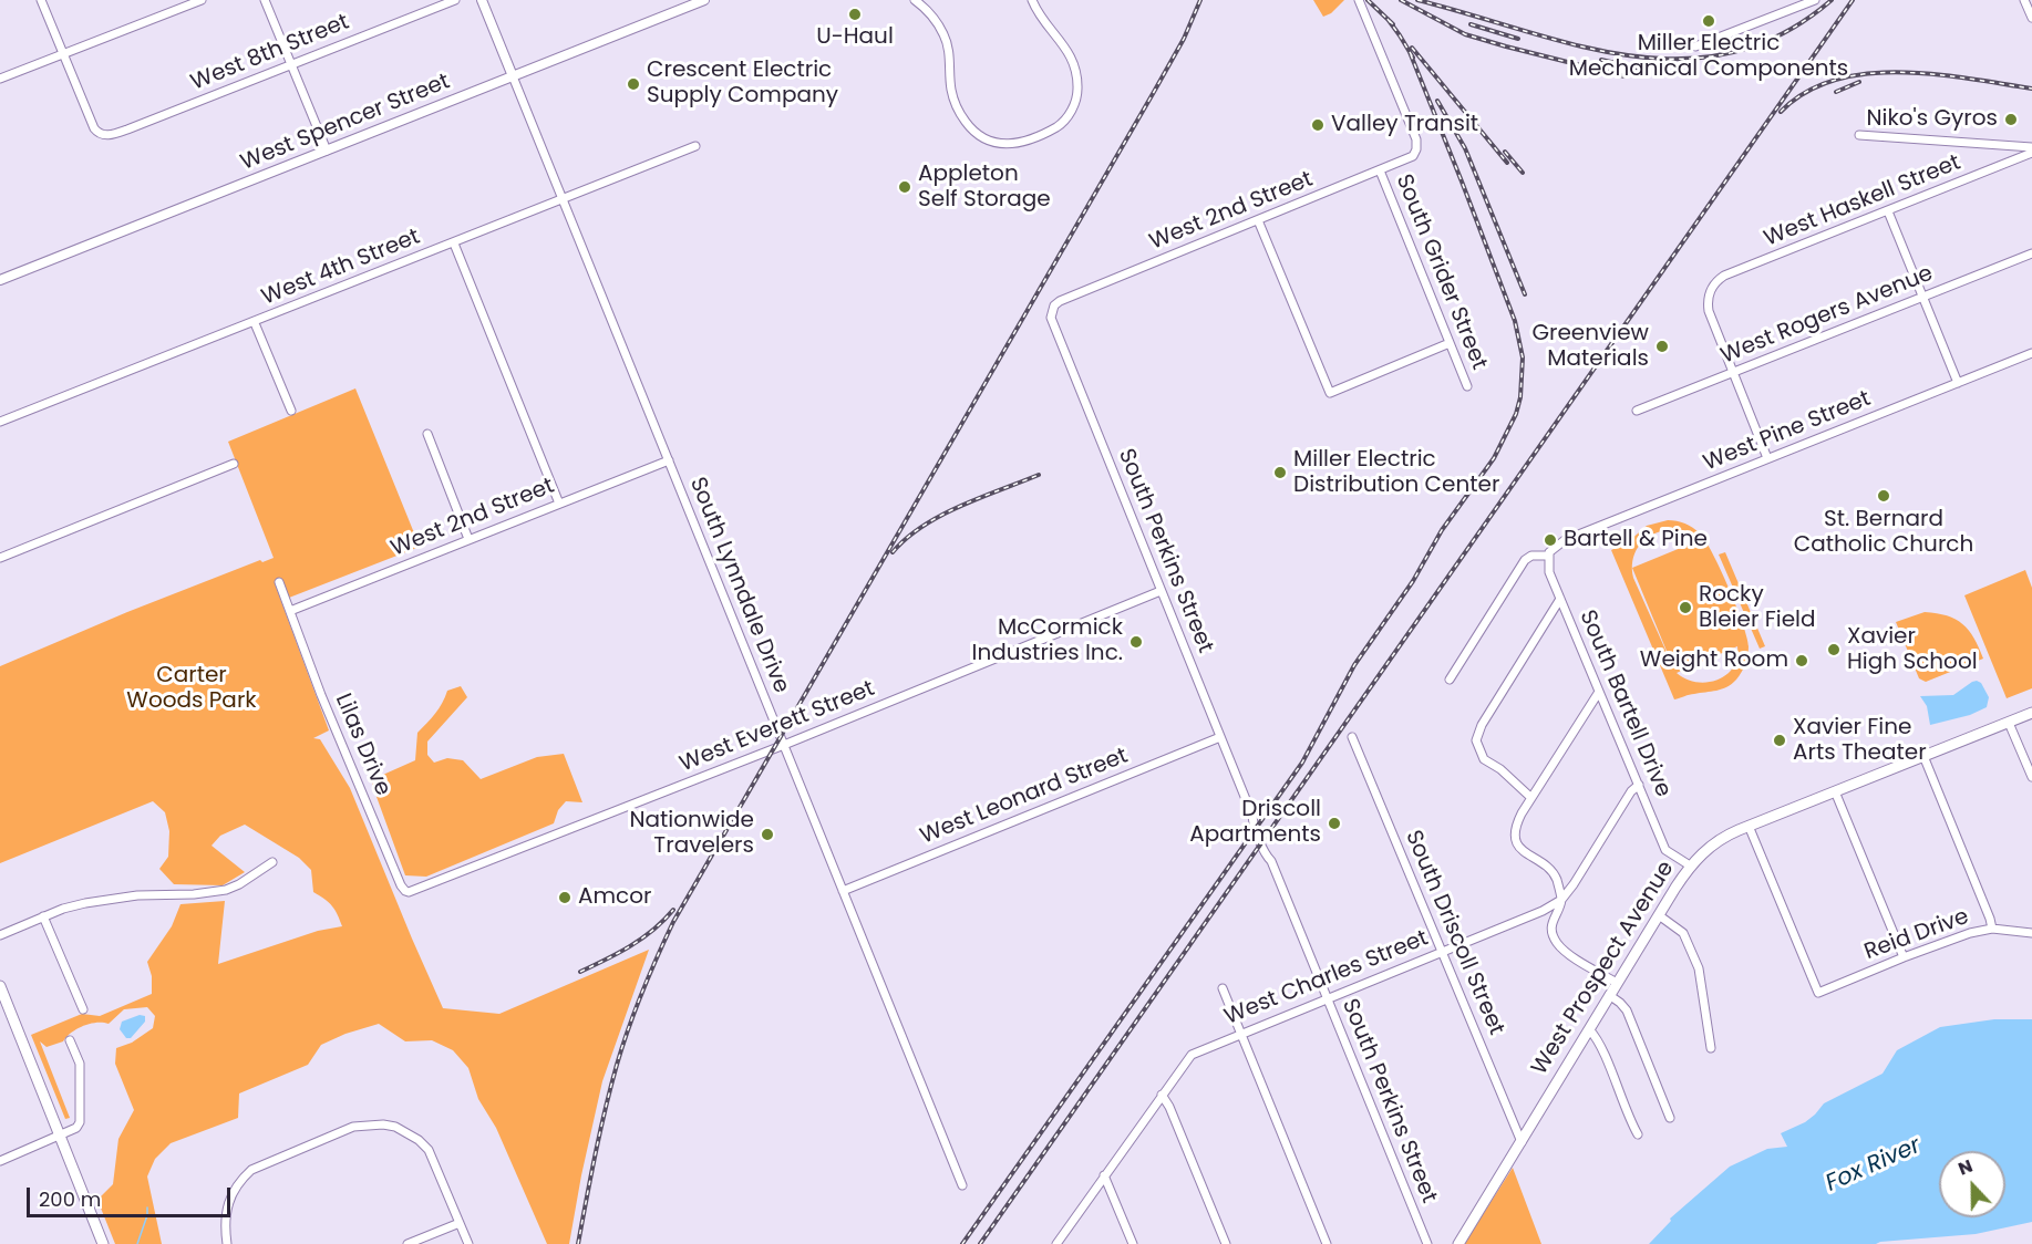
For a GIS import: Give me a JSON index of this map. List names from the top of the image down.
{
  "streets": {
    "main road": ["West Prospect Avenue"],
    "street": [
      "West 8th Street",
      "West Spencer Street",
      "West Haskell Street",
      "West 2nd Street",
      "West 4th Street",
      "South Grider Street",
      "West Rogers Avenue",
      "West Pine Street",
      "South Perkins Street",
      "South Lynndale Drive",
      "South Bartell Drive",
      "West Everett Street",
      "Lilas Drive",
      "West Leonard Street",
      "South Driscoll Street",
      "Reid Drive",
      "West Charles Street"
    ]
  },
  "crossings": [
    ["West Spencer Street", "South Lynndale Drive"],
    ["West Haskell Street", "West Rogers Avenue"],
    ["West 2nd Street", "South Grider Street"],
    ["West 2nd Street", "South Perkins Street"],
    ["West 2nd Street", "South Lynndale Drive"],
    ["West 2nd Street", "Lilas Drive"],
    ["West 4th Street", "South Lynndale Drive"],
    ["West Pine Street", "South Bartell Drive"],
    ["South Perkins Street", "West Everett Street"],
    ["South Perkins Street", "West Leonard Street"],
    ["South Perkins Street", "West Charles Street"],
    ["South Lynndale Drive", "West Everett Street"],
    ["South Lynndale Drive", "West Leonard Street"],
    ["South Bartell Drive", "West Prospect Avenue"],
    ["South Bartell Drive", "West Charles Street"],
    ["West Everett Street", "Lilas Drive"],
    ["South Driscoll Street", "West Prospect Avenue"],
    ["South Driscoll Street", "West Charles Street"],
    ["Reid Drive", "West Prospect Avenue"]
  ],
  "water": ["Fox River"],
  "parks": ["Carter Woods Park"],
  "places": [
    "U-Haul",
    "Miller Electric Mechanical Components",
    "Crescent Electric Supply Company",
    "Niko's Gyros",
    "Valley Transit",
    "Appleton Self Storage",
    "Greenview Materials",
    "Miller Electric Distribution Center",
    "St. Bernard Catholic Church",
    "Bartell & Pine",
    "Rocky Bleier Field",
    "McCormick Industries Inc.",
    "Xavier High School",
    "Weight Room",
    "Xavier Fine Arts Theater",
    "Driscoll Apartments",
    "Nationwide Travelers",
    "Amcor"
  ],
  "scale_bar": "200 m",
  "north": "top"
}
